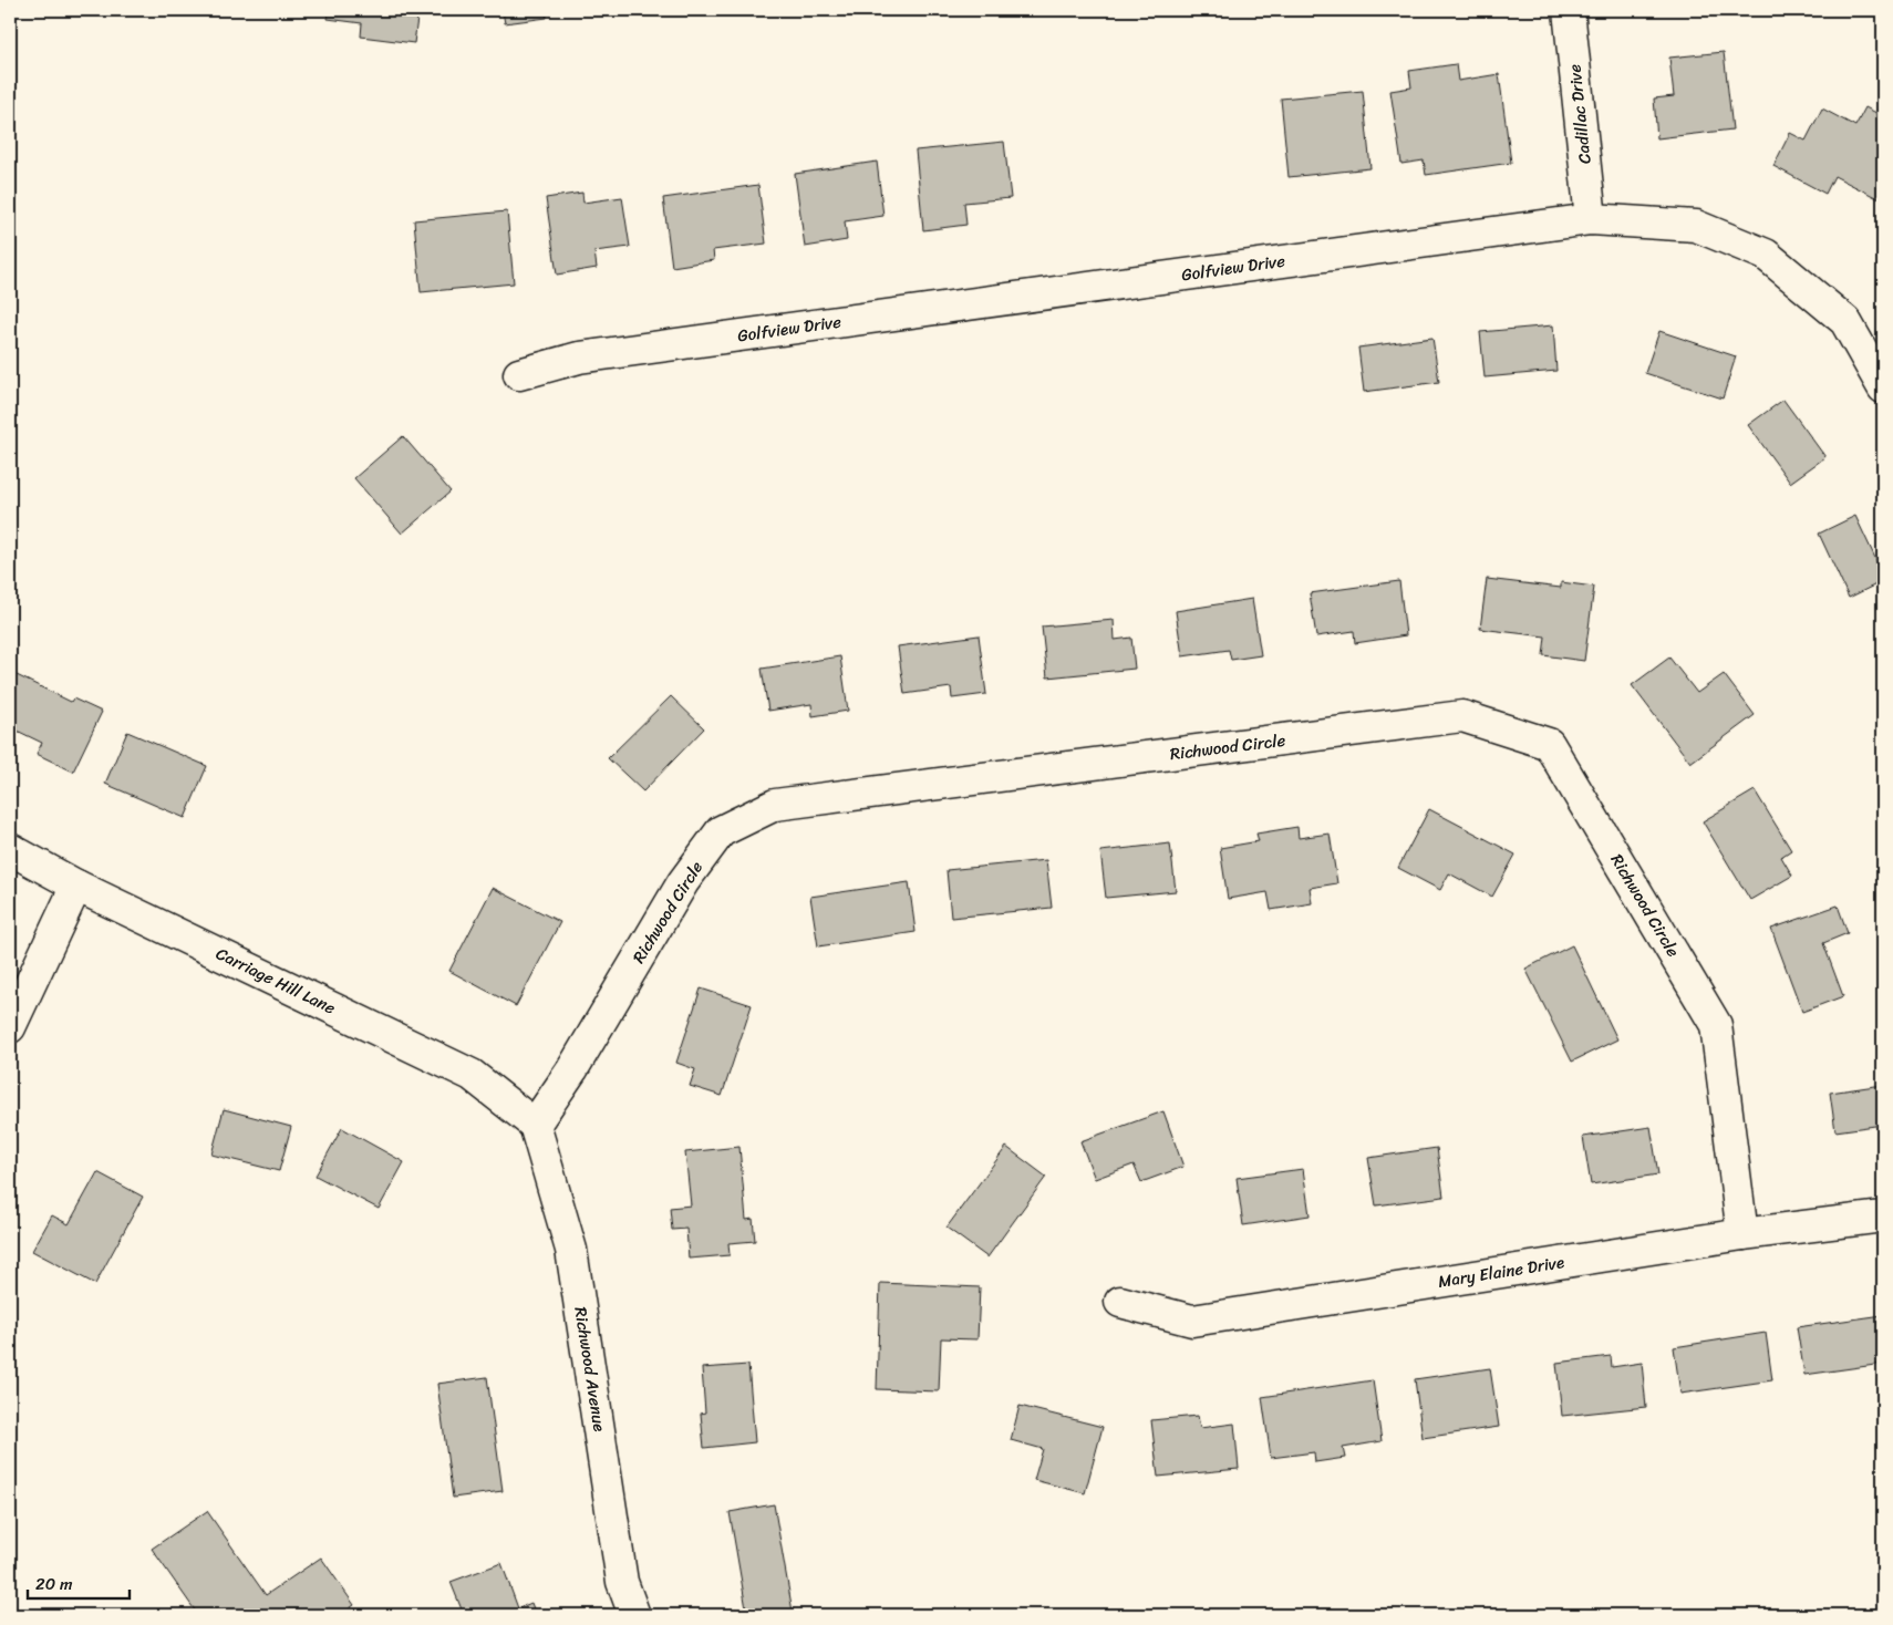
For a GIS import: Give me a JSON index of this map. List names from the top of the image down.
{
  "streets": {
    "street": [
      "Cadillac Drive",
      "Golfview Drive",
      "Richwood Circle",
      "Carriage Hill Lane",
      "Mary Elaine Drive",
      "Richwood Avenue"
    ]
  },
  "crossings": [
    ["Cadillac Drive", "Golfview Drive"],
    ["Richwood Circle", "Carriage Hill Lane"],
    ["Richwood Circle", "Mary Elaine Drive"],
    ["Richwood Circle", "Richwood Avenue"],
    ["Carriage Hill Lane", "Richwood Avenue"]
  ],
  "scale_bar": "20 m"
}
